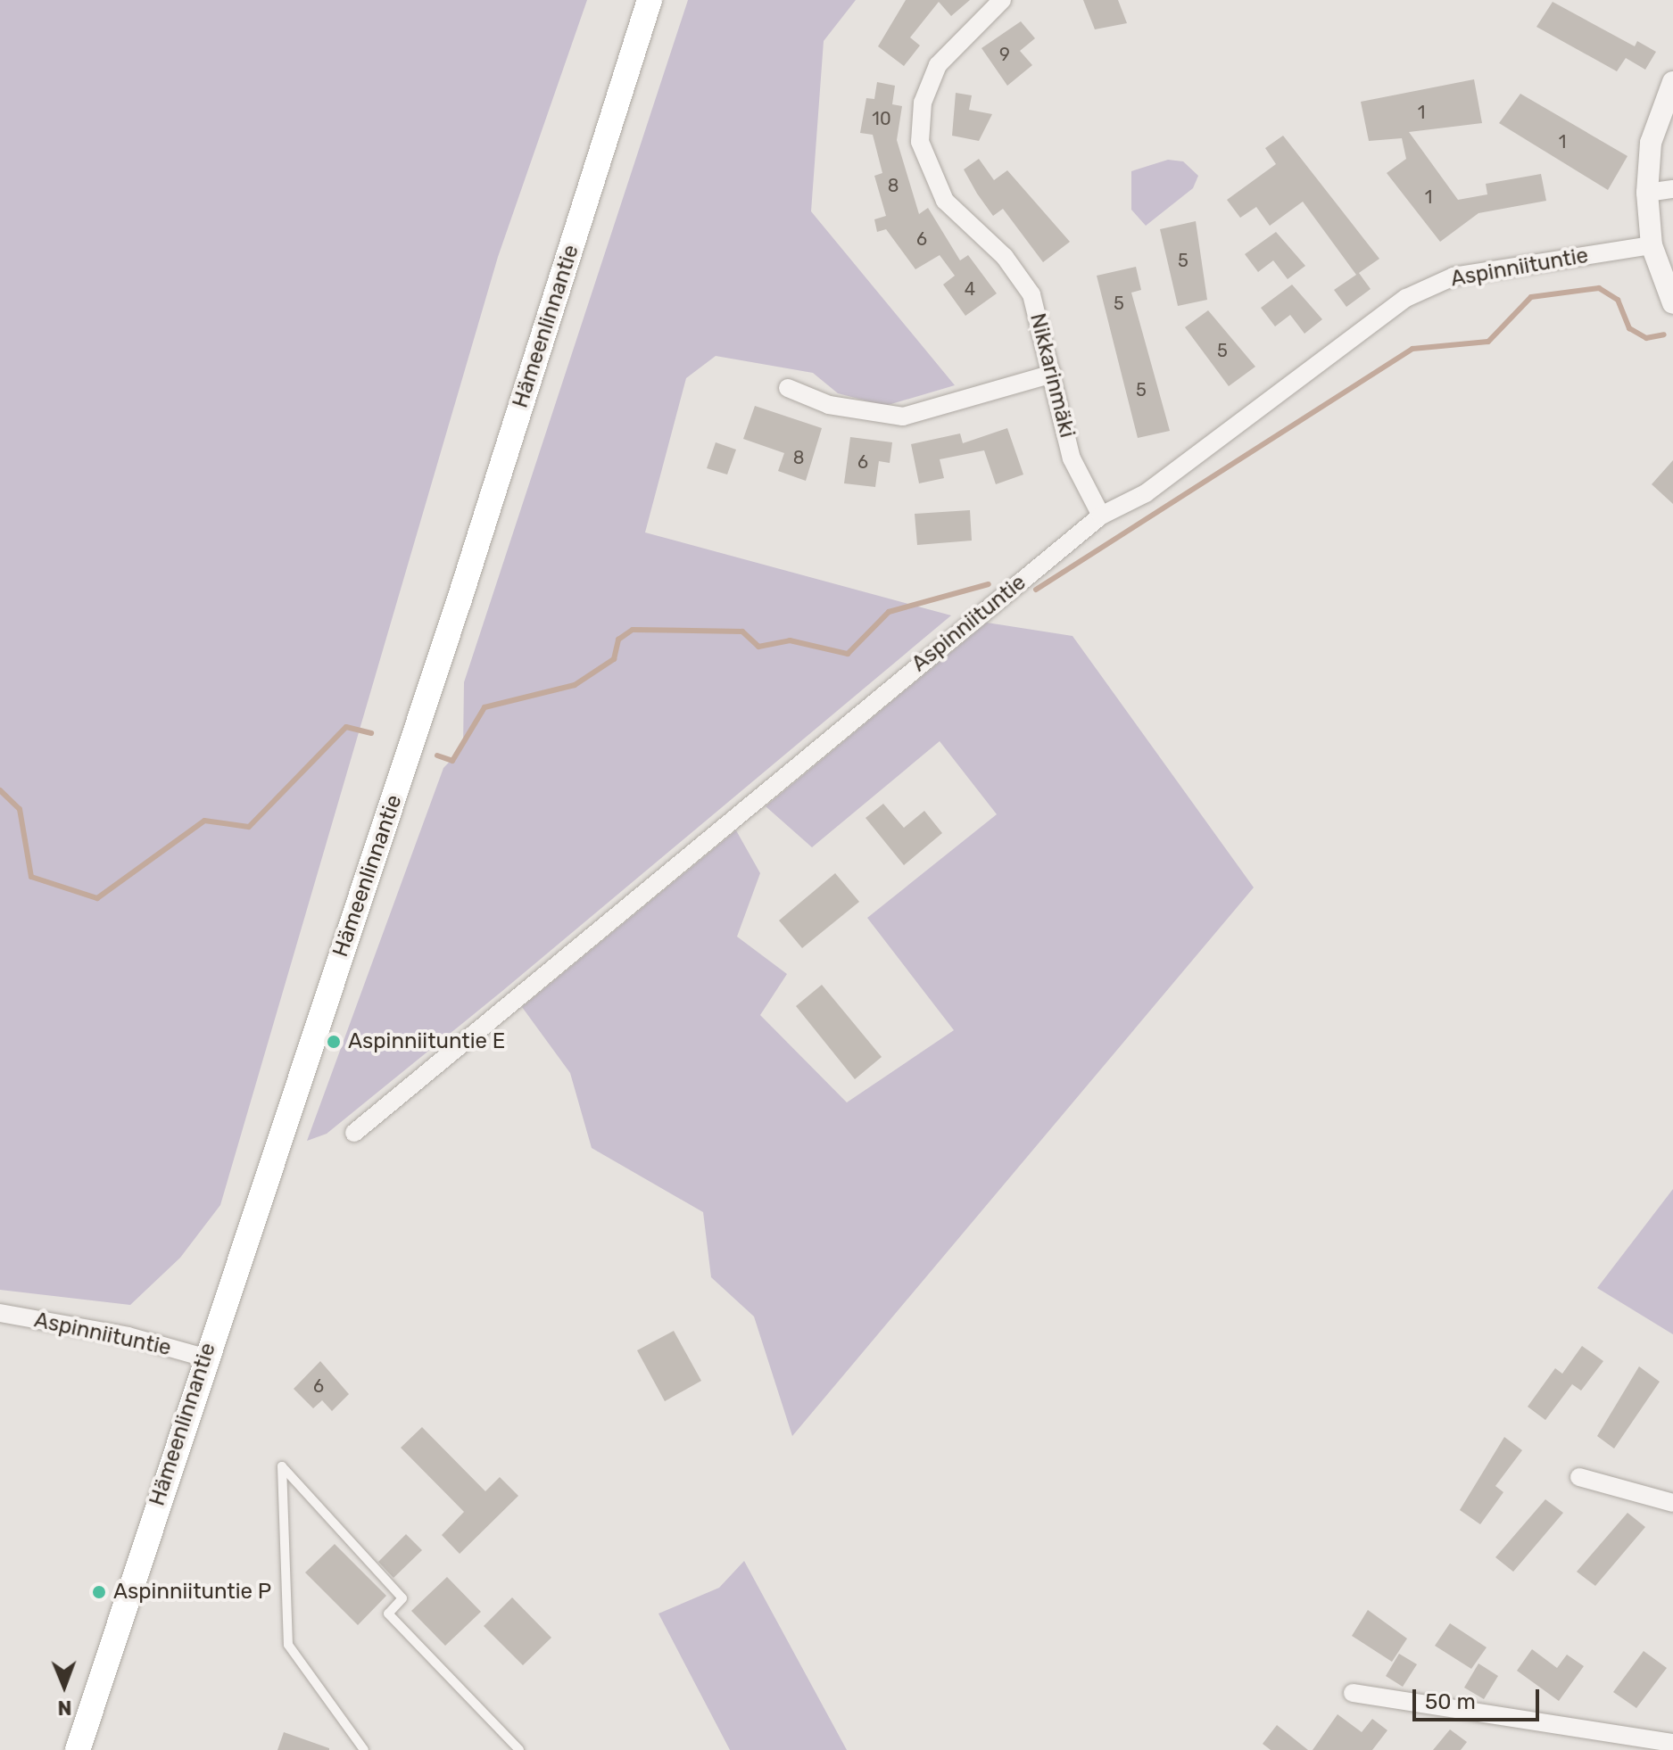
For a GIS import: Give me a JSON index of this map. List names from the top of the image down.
{
  "streets": {
    "main road": ["Hämeenlinnantie"],
    "street": ["Aspinniituntie", "Nikkarinmäki"]
  },
  "crossings": [
    ["Aspinniituntie", "Hämeenlinnantie"],
    ["Aspinniituntie", "Nikkarinmäki"]
  ],
  "places": ["Aspinniituntie E", "Aspinniituntie P"],
  "house_numbers": [
    "9",
    "1",
    "10",
    "1",
    "8",
    "1",
    "6",
    "5",
    "4",
    "5",
    "5",
    "5",
    "8",
    "6",
    "6"
  ],
  "scale_bar": "50 m",
  "north": "bottom"
}
